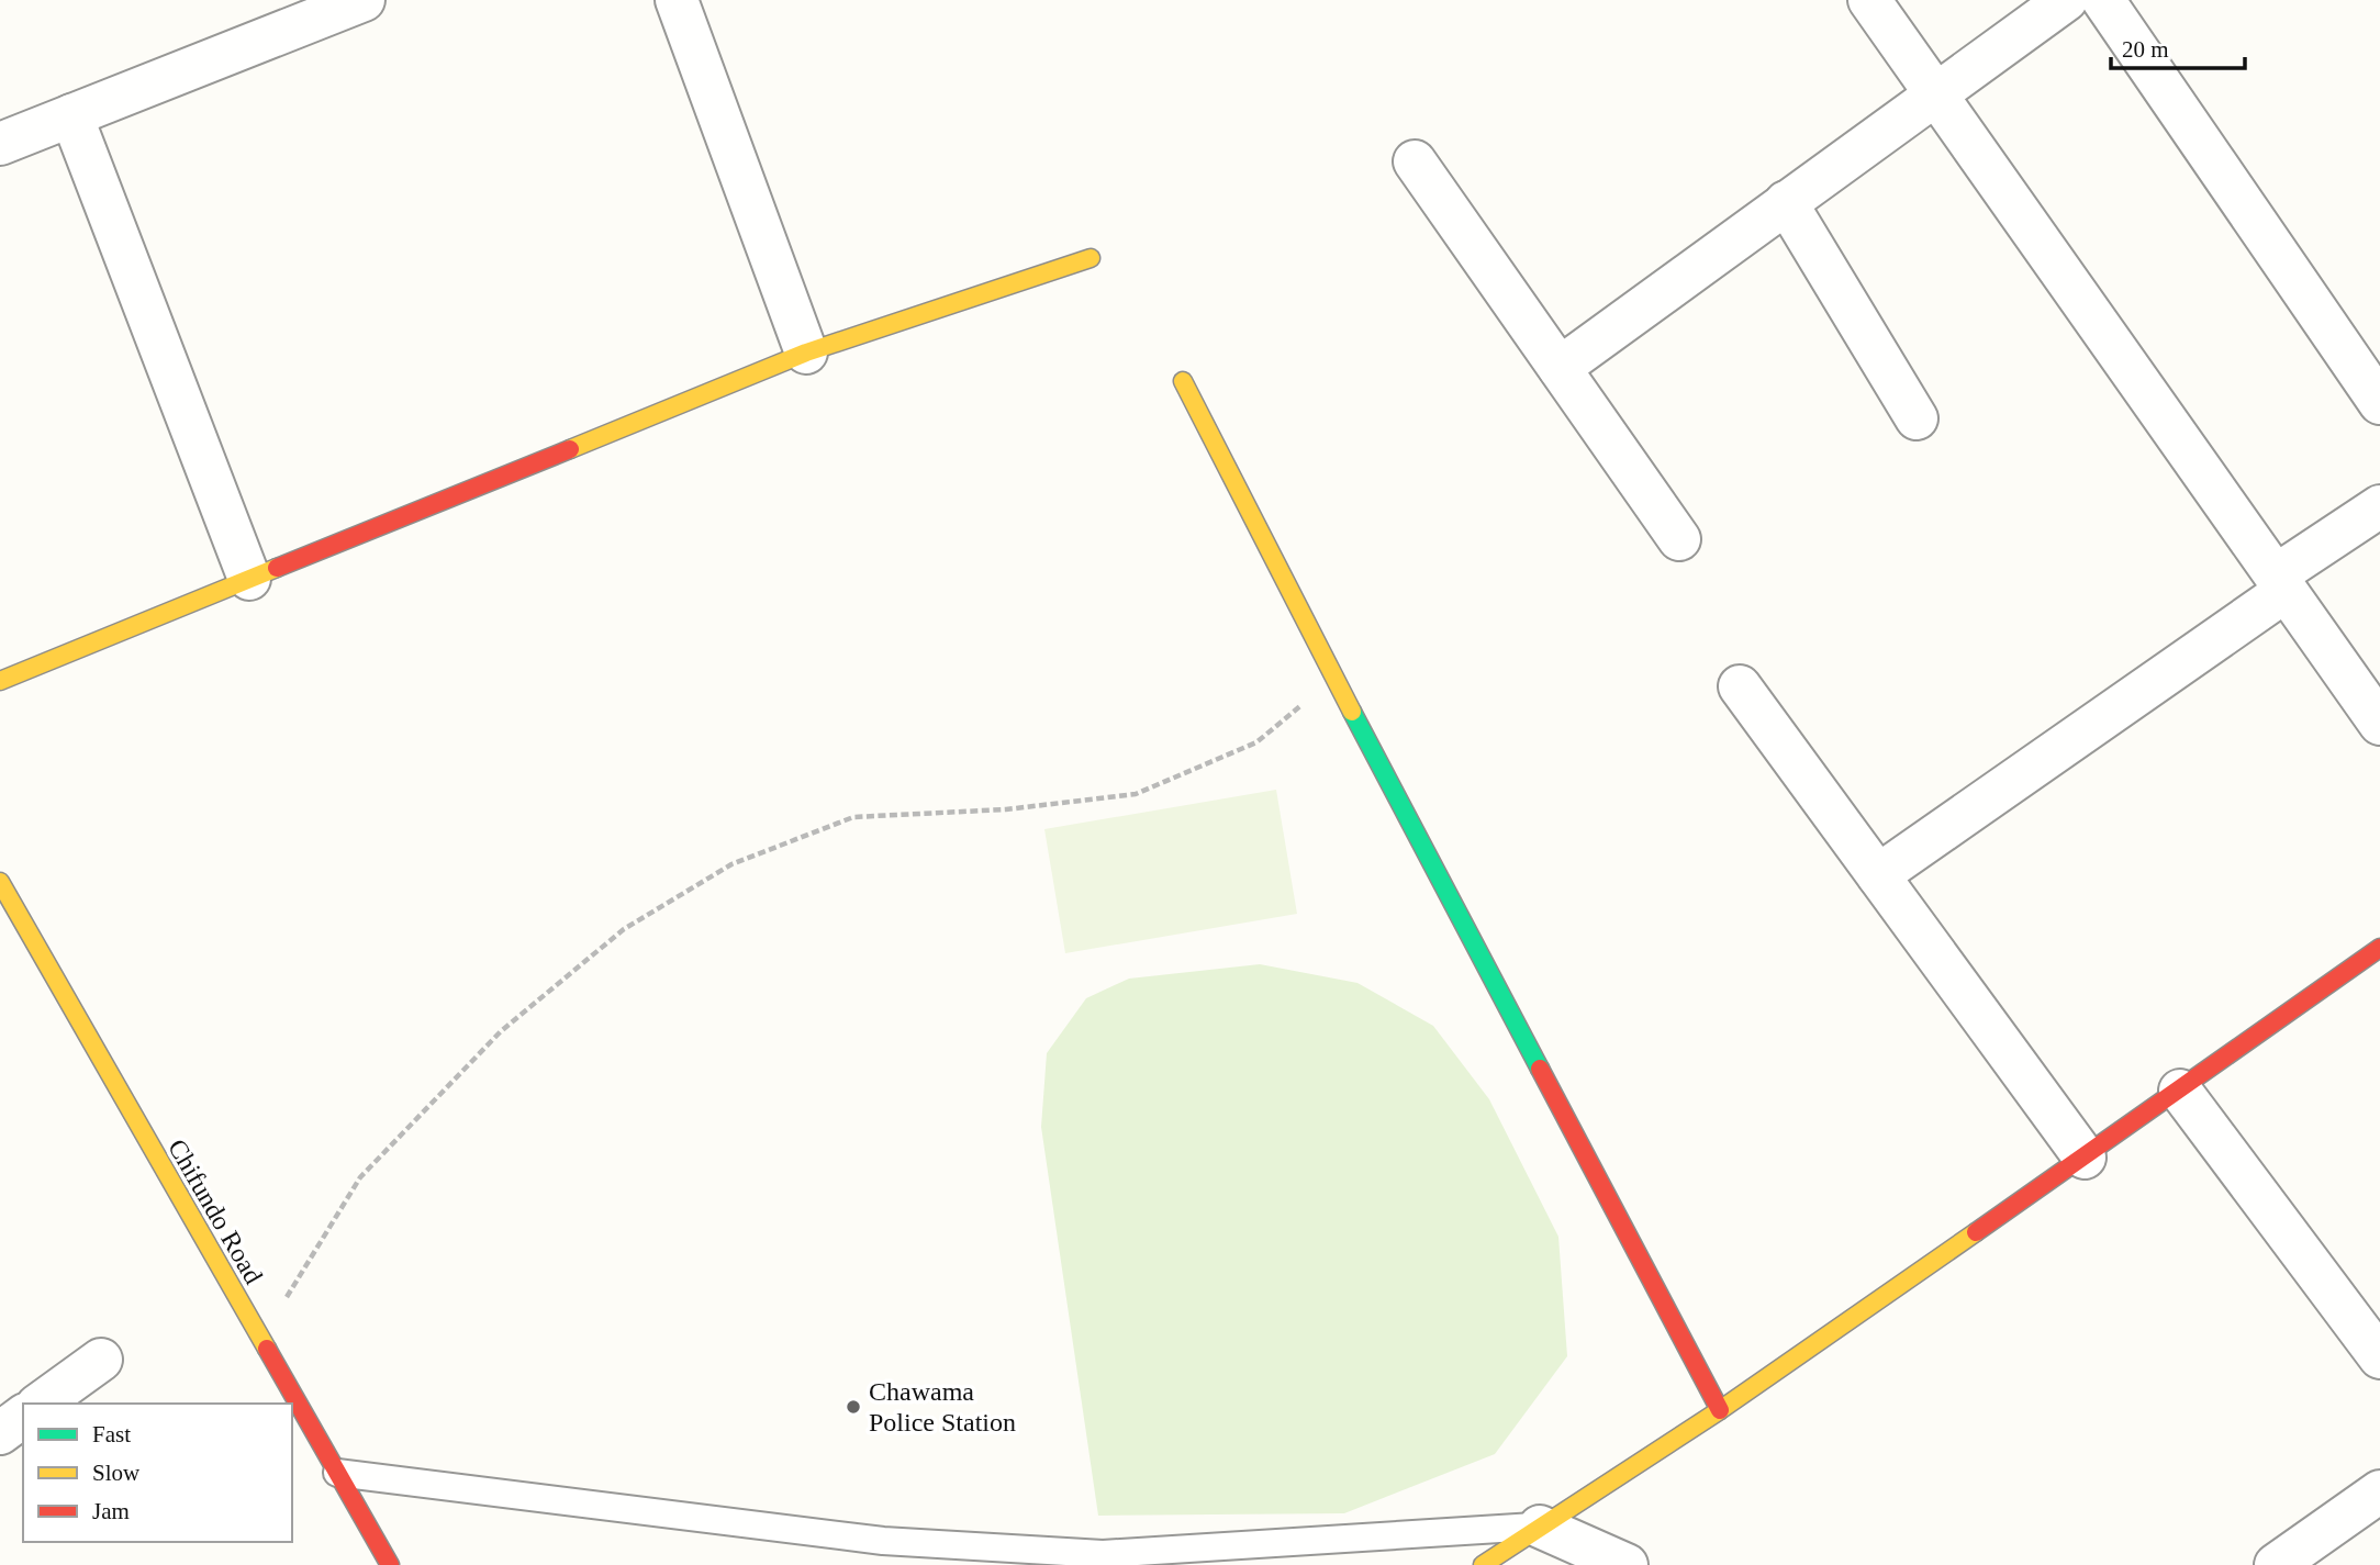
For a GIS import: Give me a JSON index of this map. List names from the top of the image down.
{
  "streets": {
    "street": ["Chifundo Road"]
  },
  "places": ["Chawama Police Station"],
  "legend": ["Fast", "Slow", "Jam"],
  "scale_bar": "20 m"
}
